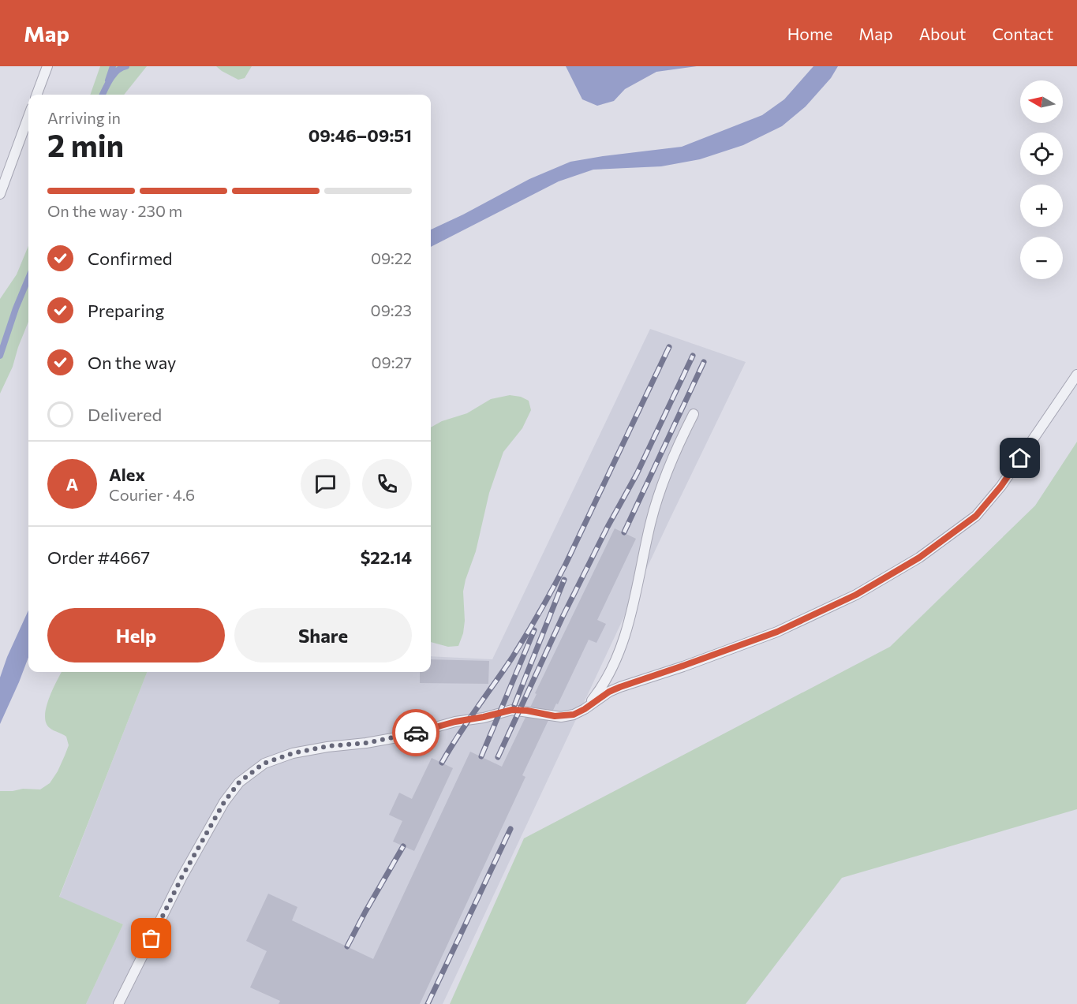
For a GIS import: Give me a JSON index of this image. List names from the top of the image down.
{
  "north": "left",
  "page": {
    "header": "Map",
    "nav": [
      "Home",
      "Map",
      "About",
      "Contact"
    ],
    "map_buttons": ["+", "−"],
    "heading": ["2 min", "Arriving in", "09:46–09:51"],
    "panel": [
      "Alex",
      "Courier · 4.6",
      "Order #4667",
      "$22.14"
    ],
    "bar": "On the way · 230 m",
    "list": [
      ["Confirmed", "09:22"],
      ["Preparing", "09:23"],
      ["On the way", "09:27"],
      "Delivered"
    ],
    "round": "A",
    "buttons": ["Help", "Share"]
  }
}
